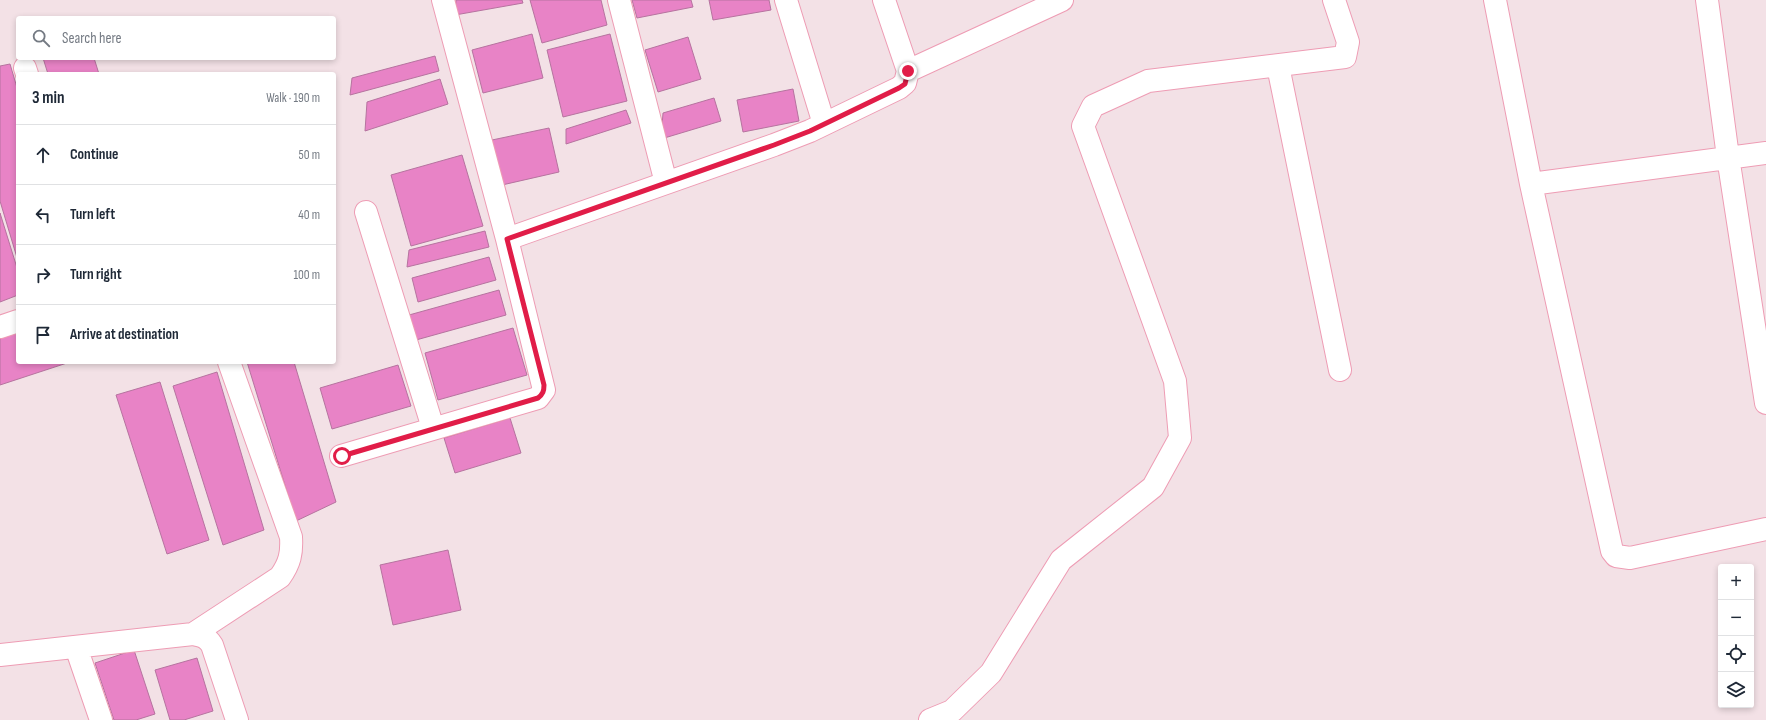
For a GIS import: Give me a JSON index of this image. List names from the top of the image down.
{
  "page": {
    "search": "Search here",
    "heading": ["3 min", "Walk · 190 m"],
    "list": [
      ["Continue", "50 m"],
      ["Turn left", "40 m"],
      ["Turn right", "100 m"],
      "Arrive at destination"
    ],
    "map_buttons": ["+", "−"]
  }
}
